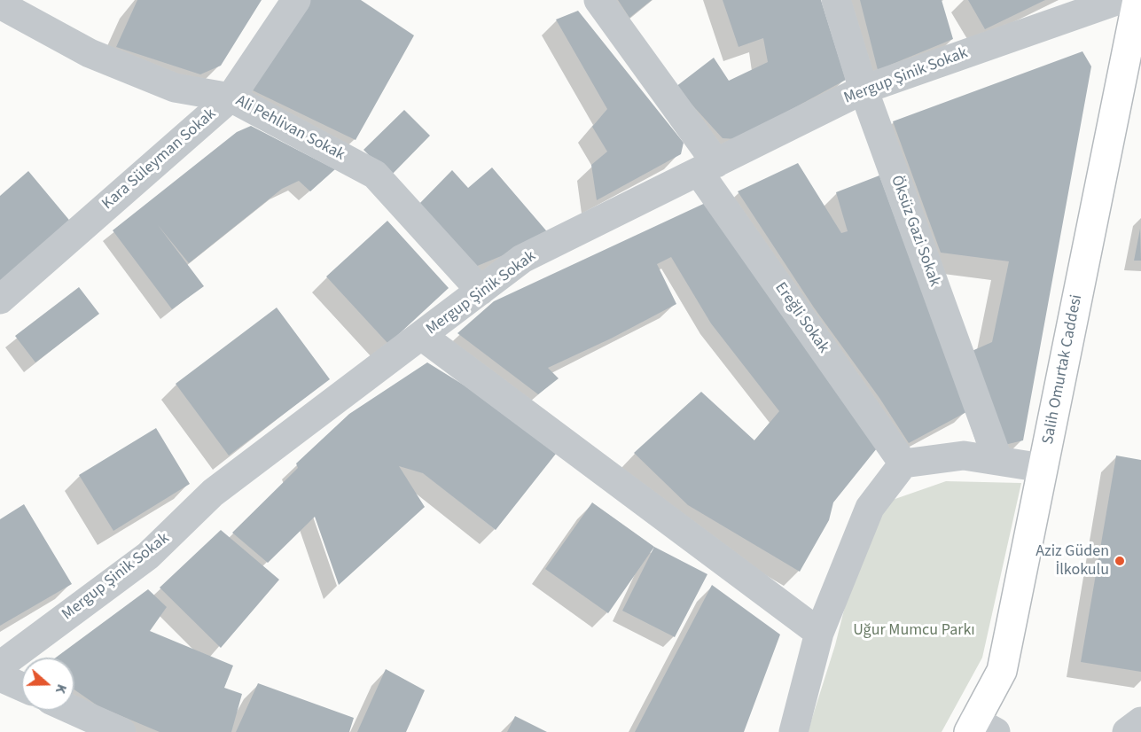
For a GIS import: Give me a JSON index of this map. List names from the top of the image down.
{
  "streets": {
    "main road": ["Salih Omurtak Caddesi"],
    "street": [
      "Mergup Şinik Sokak",
      "Ali Pehlivan Sokak",
      "Kara Süleyman Sokak",
      "Öksüz Gazi Sokak",
      "Ereğli Sokak"
    ]
  },
  "crossings": [
    ["Mergup Şinik Sokak", "Ali Pehlivan Sokak"],
    ["Mergup Şinik Sokak", "Öksüz Gazi Sokak"],
    ["Mergup Şinik Sokak", "Ereğli Sokak"],
    ["Ali Pehlivan Sokak", "Kara Süleyman Sokak"]
  ],
  "parks": ["Uğur Mumcu Parkı"],
  "places": ["Aziz Güden İlkokulu"],
  "north": "right"
}
